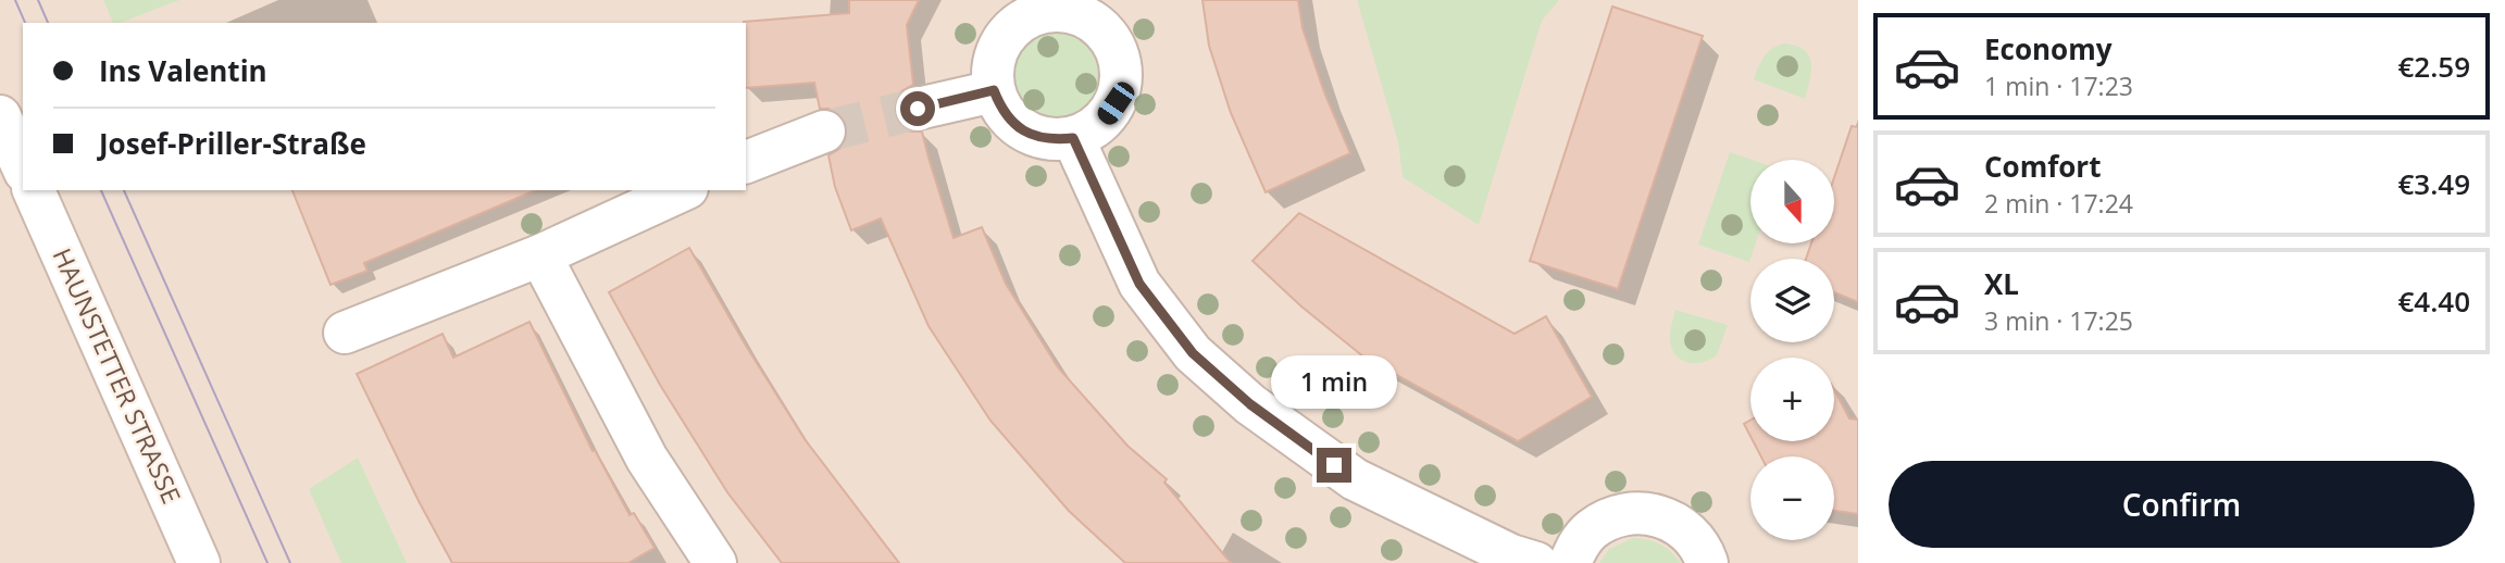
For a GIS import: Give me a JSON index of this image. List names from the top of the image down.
{
  "streets": {
    "street": ["HAUNSTETTER STRASSE"]
  },
  "north": "bottom",
  "page": {
    "list": [
      {
        "name": "Economy",
        "note": "1 min · 17:23",
        "value": "€2.59"
      },
      {
        "name": "Comfort",
        "note": "2 min · 17:24",
        "value": "€3.49"
      },
      {
        "name": "XL",
        "note": "3 min · 17:25",
        "value": "€4.40"
      }
    ],
    "banner": ["Ins Valentin", "Josef-Priller-Straße"],
    "map_buttons": ["+", "−"],
    "bubble": "1 min",
    "buttons": "Confirm"
  }
}
